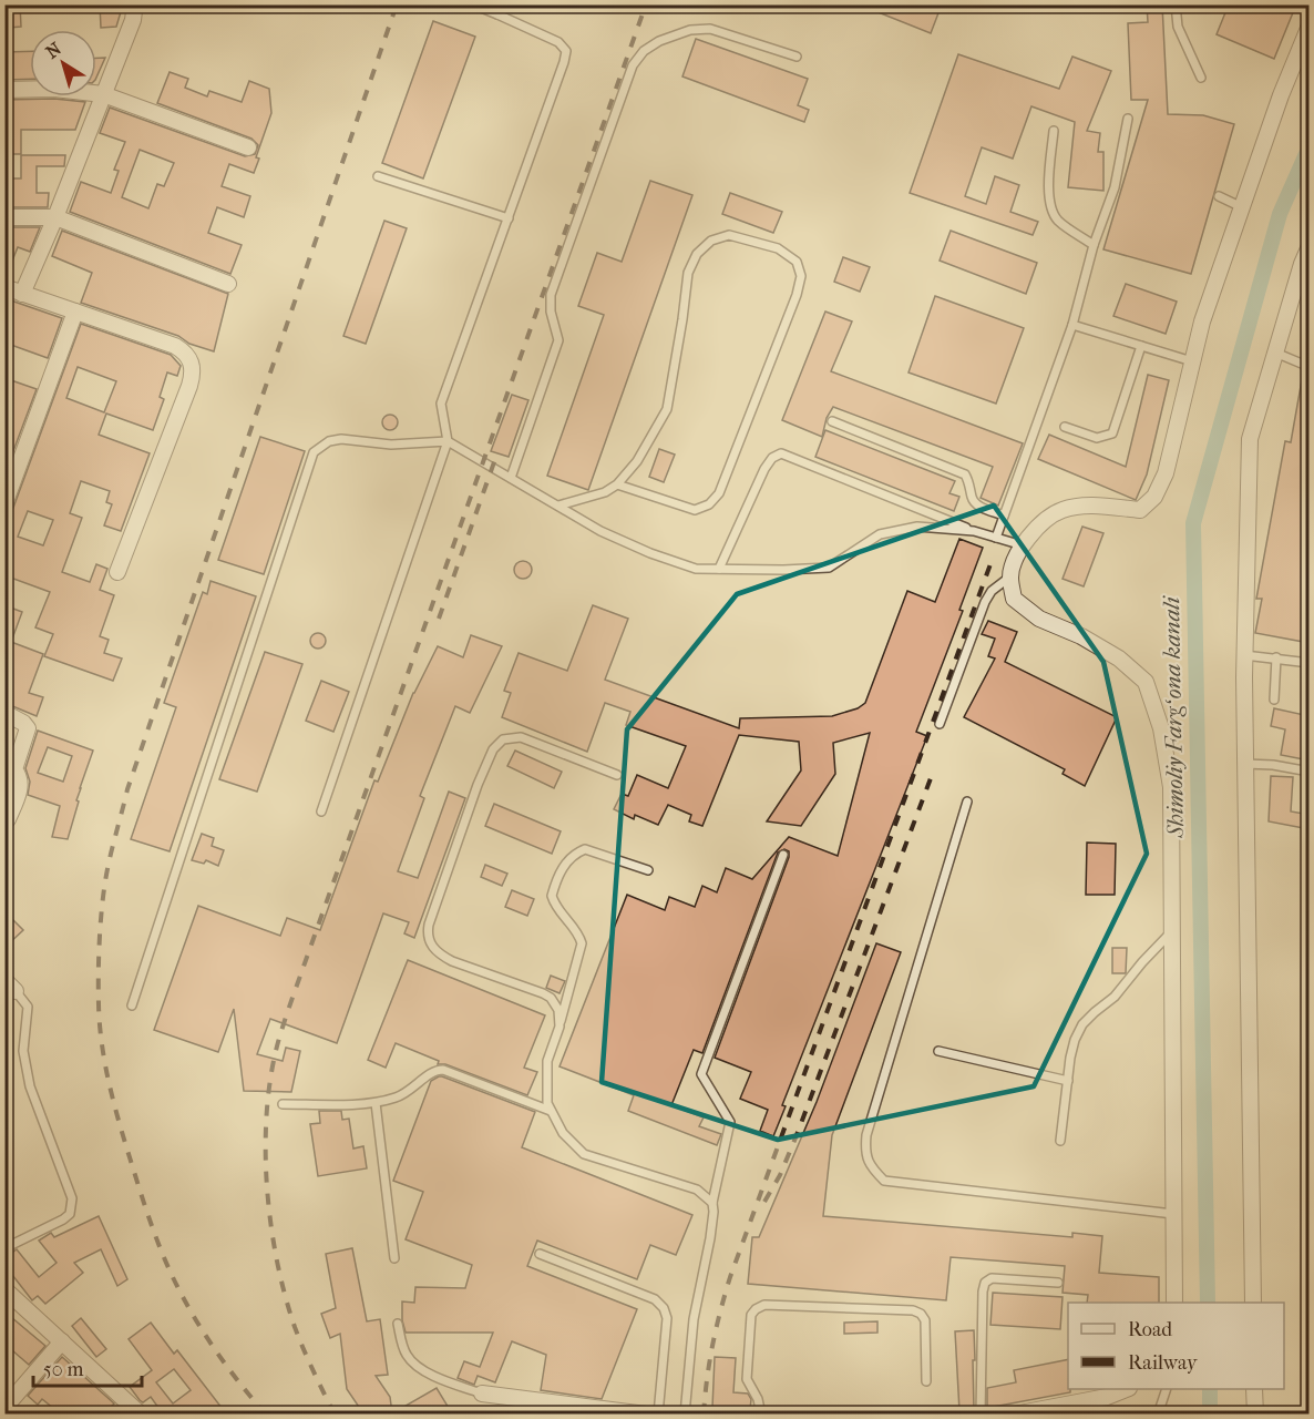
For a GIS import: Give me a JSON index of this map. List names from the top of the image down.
{
  "water": ["Shimoliy Fargʻona kanali"],
  "legend": ["Road", "Railway"],
  "scale_bar": "50 m",
  "north": "top left"
}
